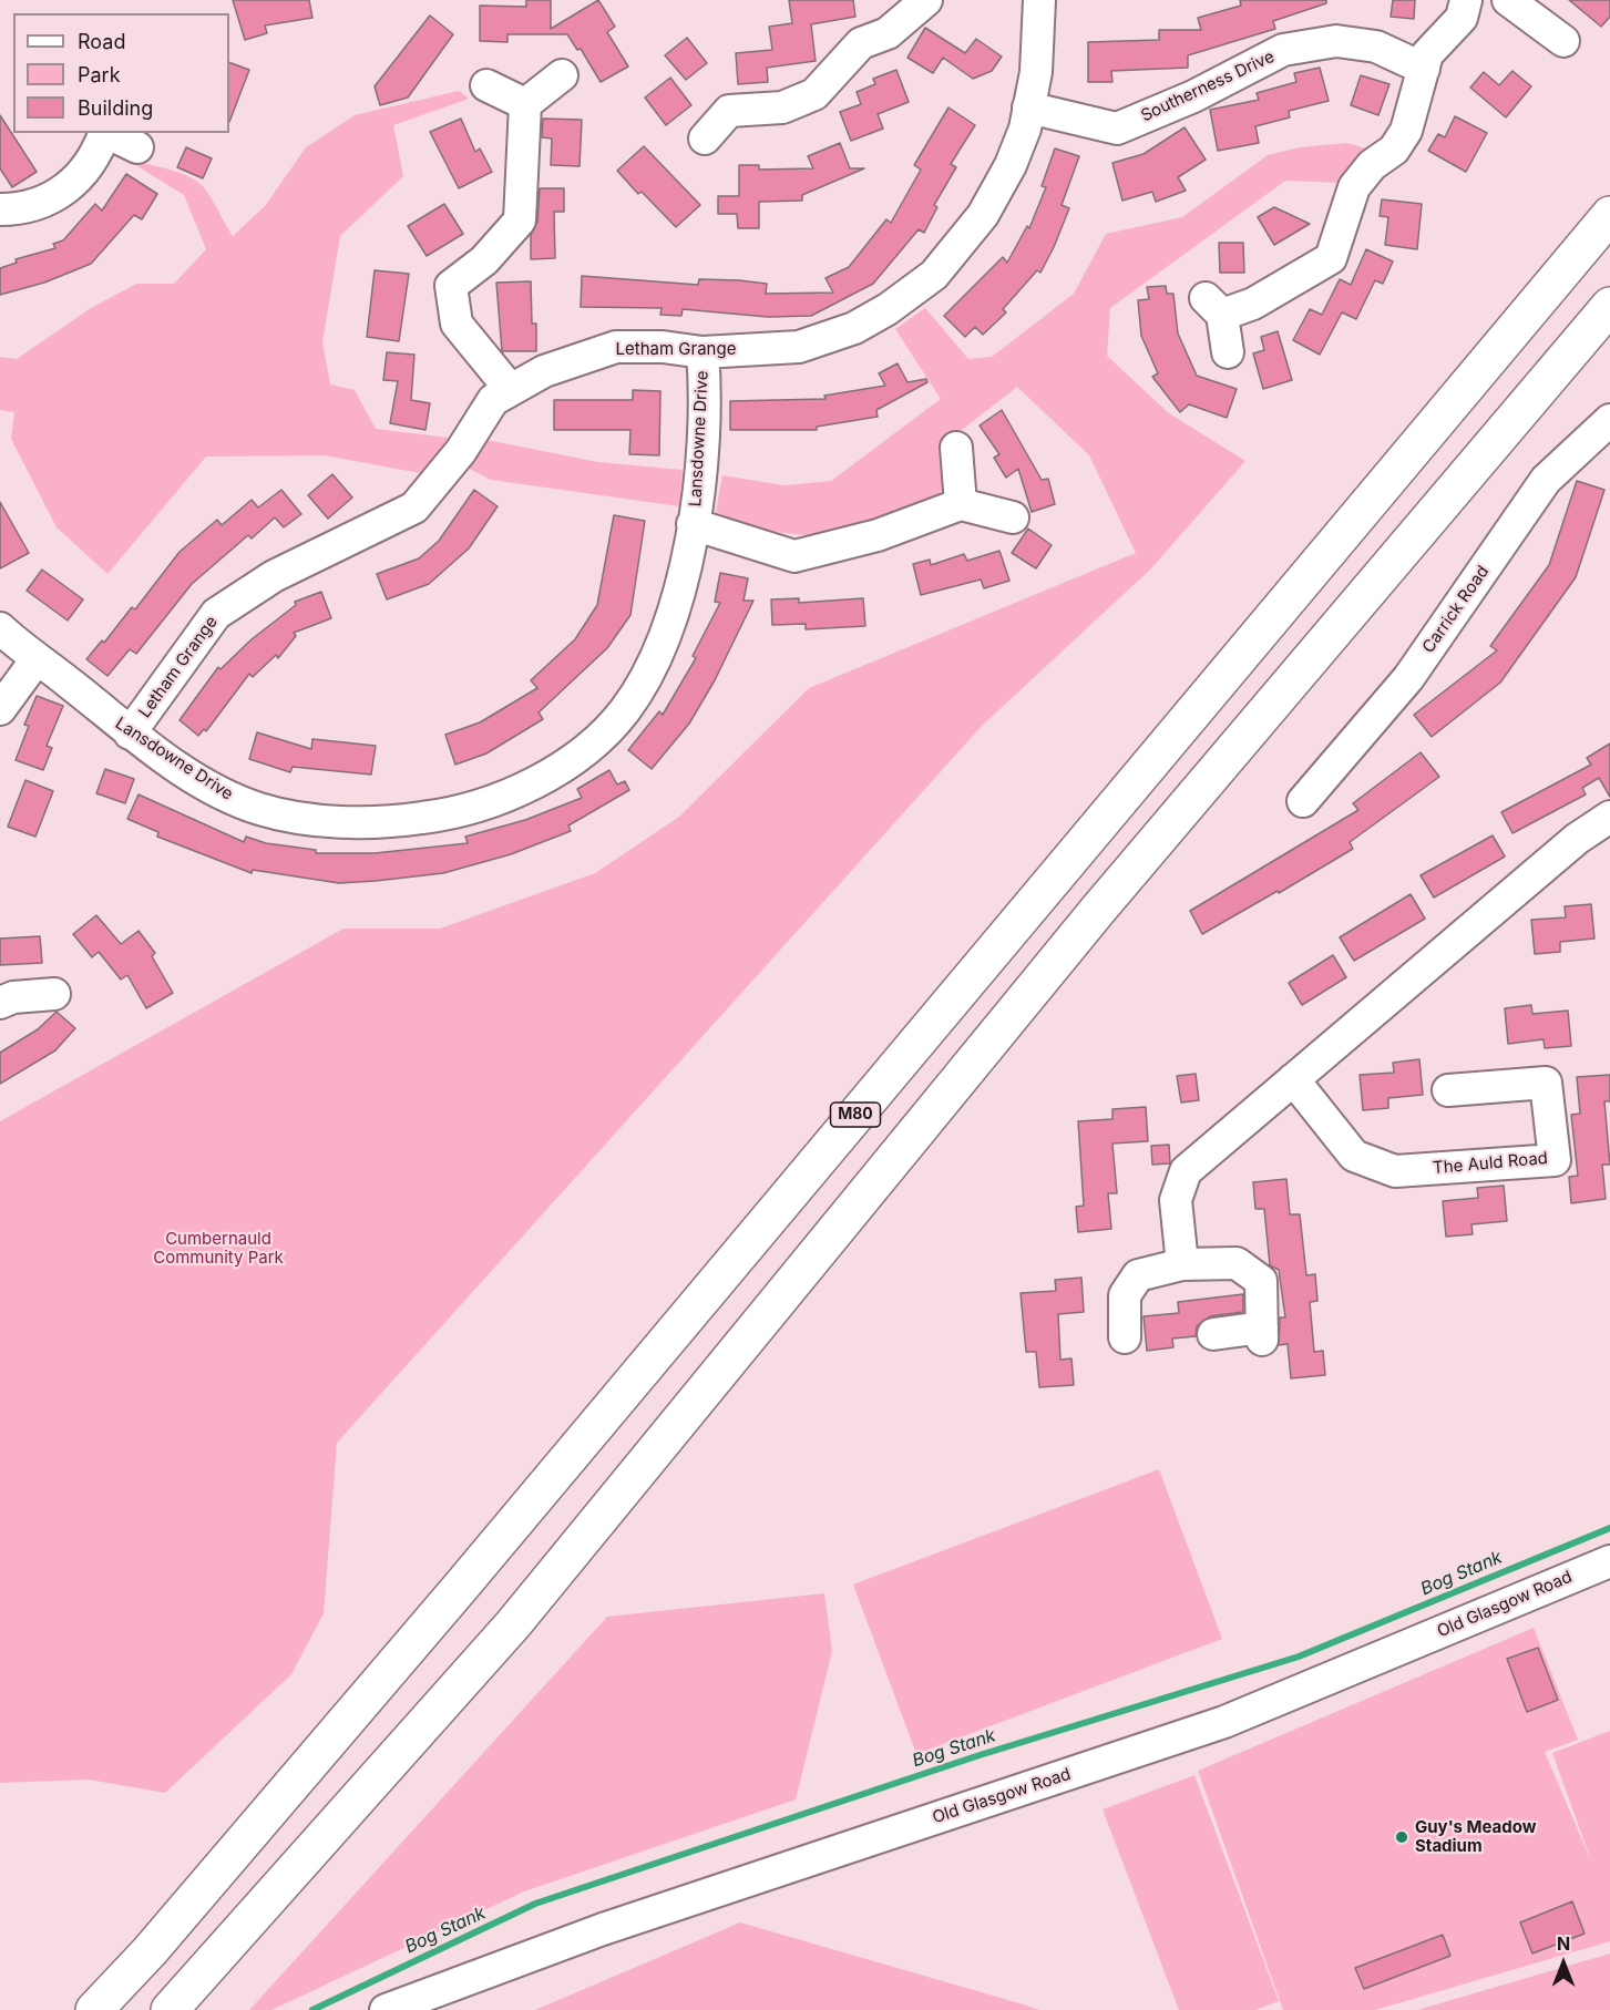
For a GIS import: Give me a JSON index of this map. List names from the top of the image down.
{
  "streets": {
    "highway": ["M80"],
    "street": [
      "Southerness Drive",
      "Letham Grange",
      "Lansdowne Drive",
      "Carrick Road",
      "The Auld Road",
      "Old Glasgow Road"
    ]
  },
  "crossings": [
    ["Southerness Drive", "Letham Grange"],
    ["Letham Grange", "Lansdowne Drive"]
  ],
  "water": ["Bog Stank"],
  "parks": ["Cumbernauld Community Park"],
  "places": ["Guy's Meadow Stadium"],
  "legend": ["Road", "Park", "Building"],
  "north": "top"
}
